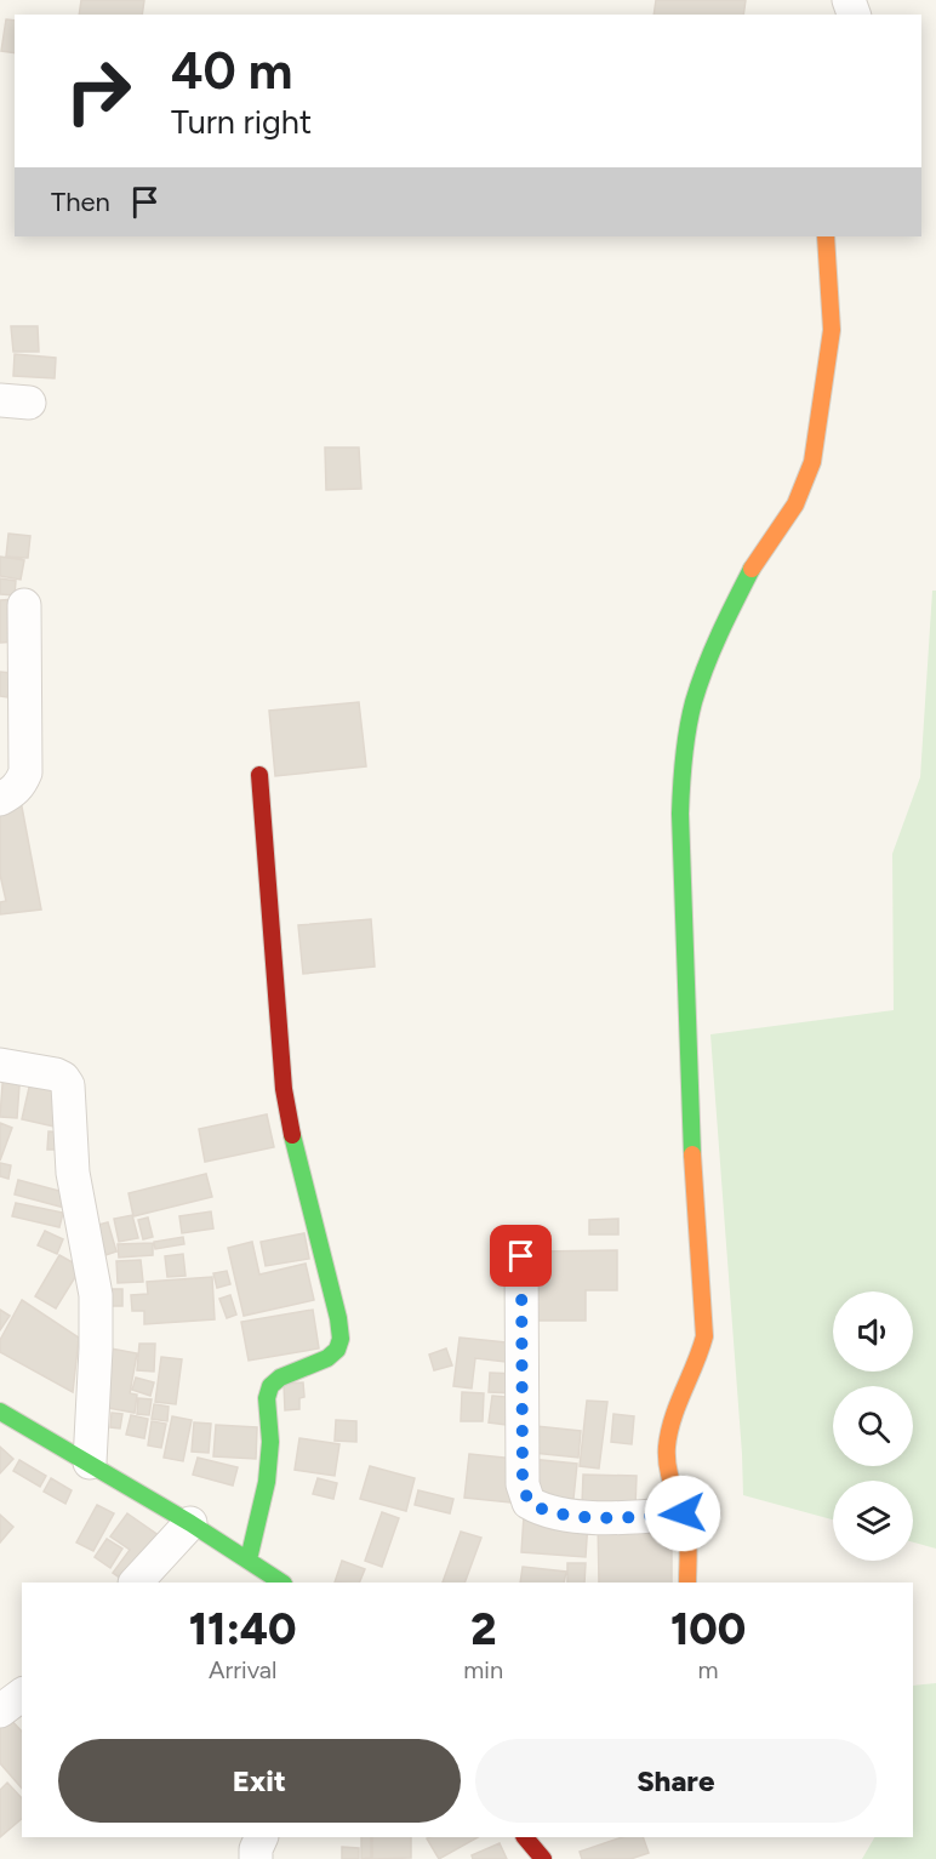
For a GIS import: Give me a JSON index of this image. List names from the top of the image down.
{
  "page": {
    "turn": ["40 m", "Turn right"],
    "then": "Then",
    "eta": [
      "11:40",
      "Arrival",
      "2",
      "min",
      "100",
      "m"
    ],
    "buttons": ["Exit", "Share"]
  }
}
